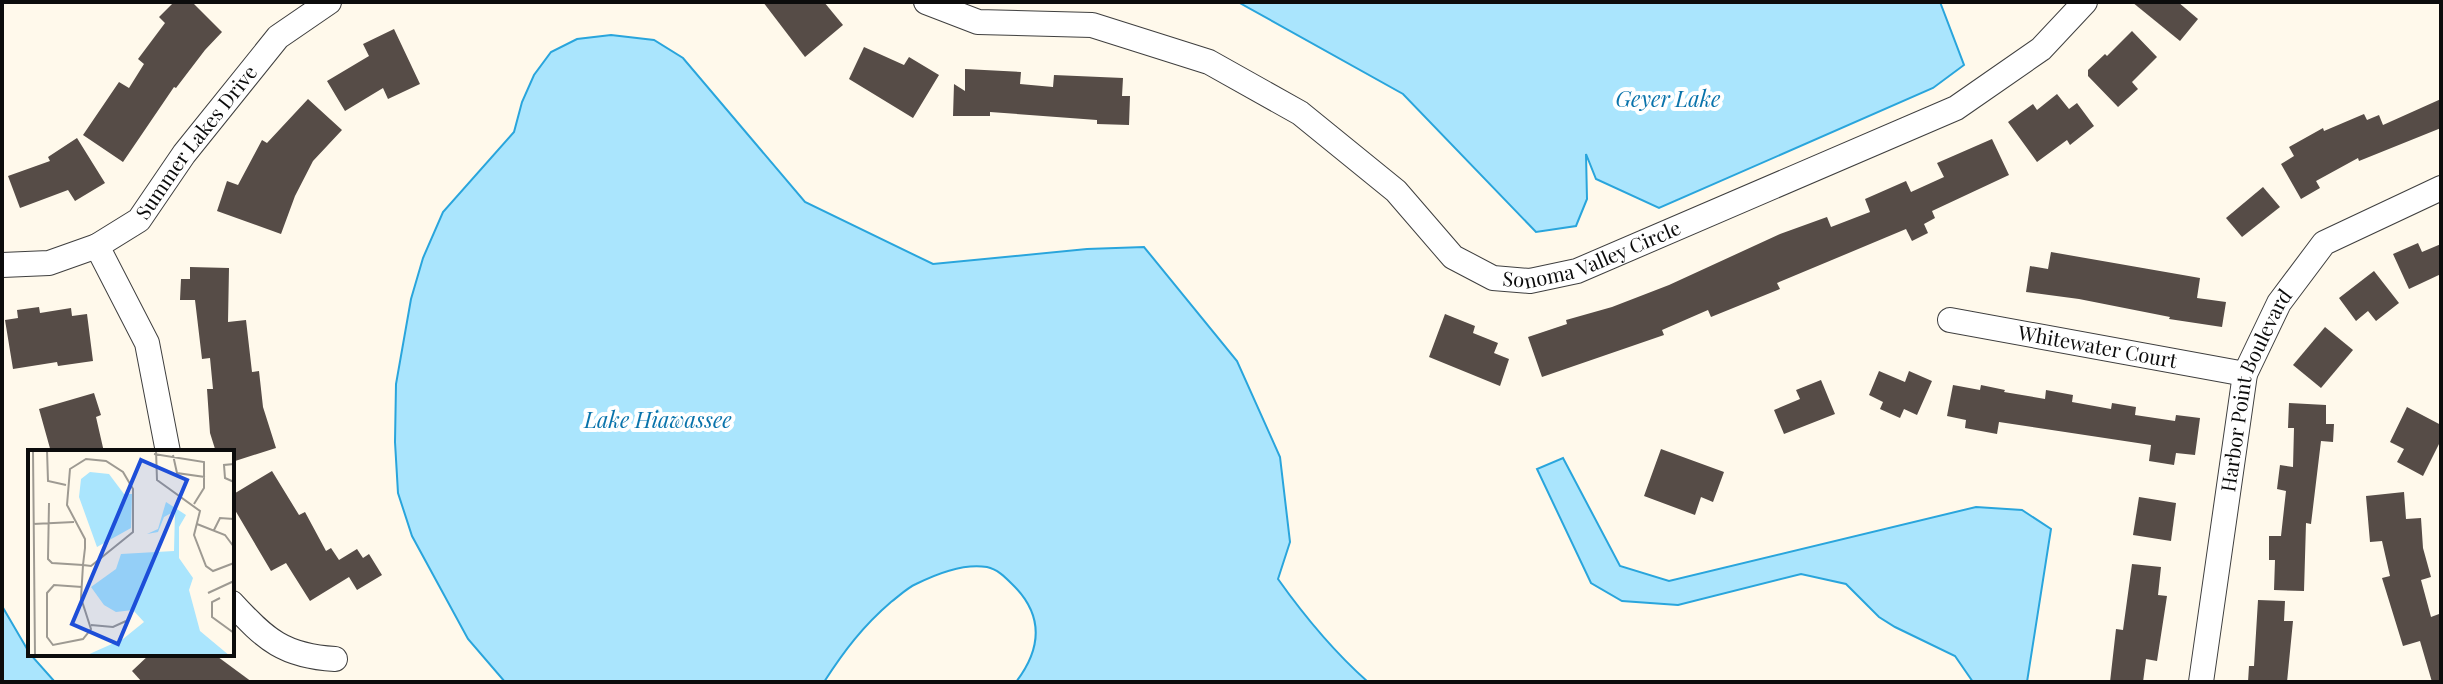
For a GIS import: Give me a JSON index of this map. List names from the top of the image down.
{
  "streets": {
    "street": [
      "Summer Lakes Drive",
      "Sonoma Valley Circle",
      "Whitewater Court",
      "Harbor Point Boulevard"
    ]
  },
  "crossings": [
    ["Whitewater Court", "Harbor Point Boulevard"]
  ],
  "water": ["Geyer Lake", "Lake Hiawassee"]
}
